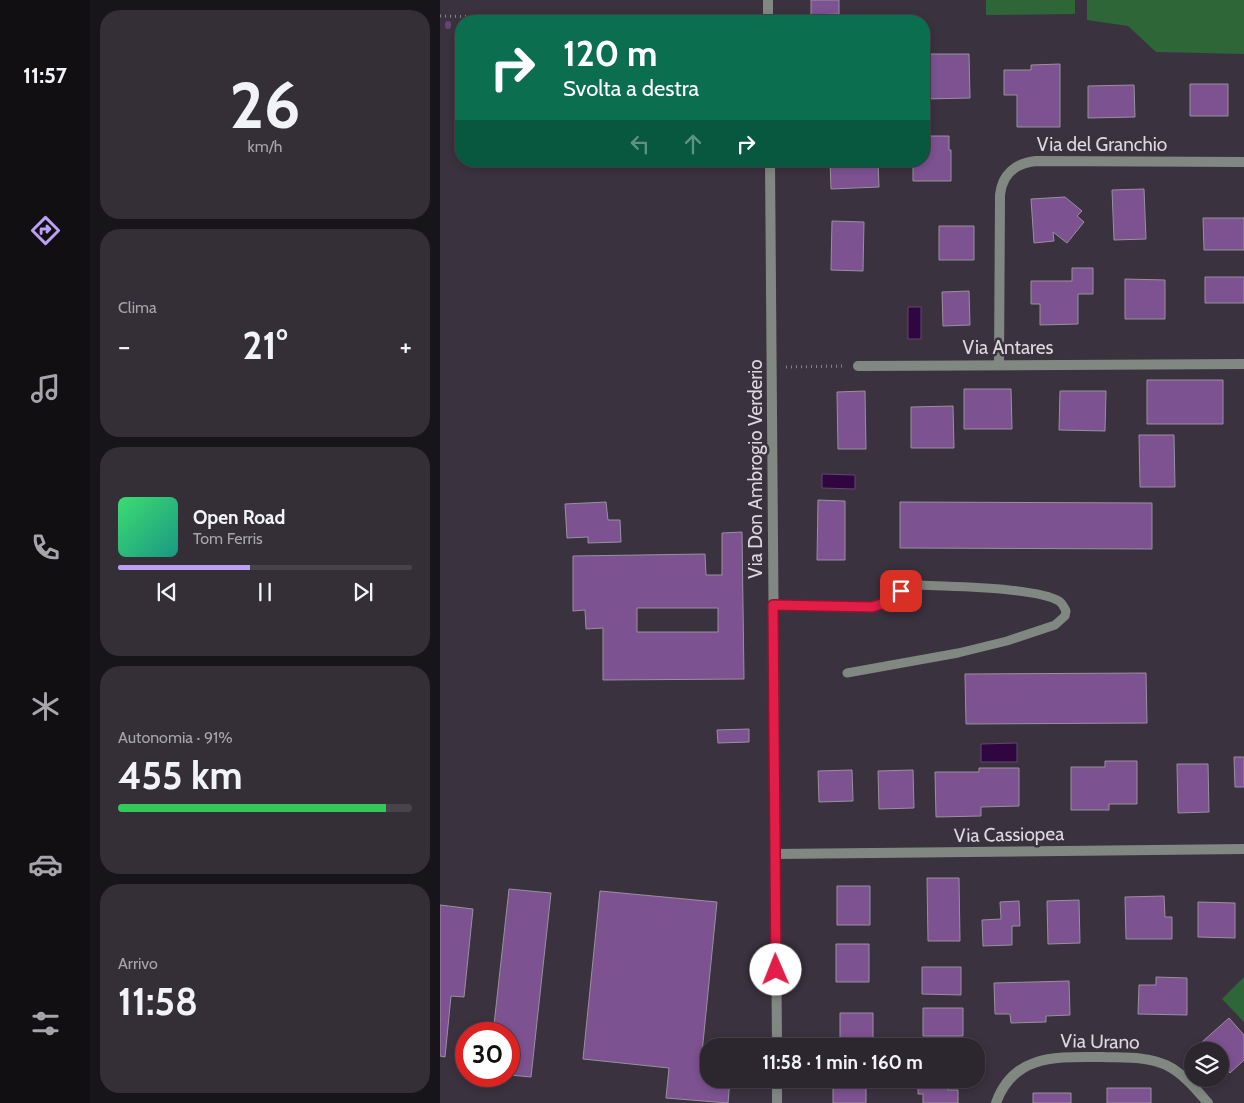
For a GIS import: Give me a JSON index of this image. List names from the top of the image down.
{
  "streets": {
    "street": [
      "Via del Granchio",
      "Via Antares",
      "Via Don Ambrogio Verderio",
      "Via Cassiopea",
      "Via Urano"
    ]
  },
  "crossings": [
    ["Via del Granchio", "Via Antares"],
    ["Via Don Ambrogio Verderio", "Via Cassiopea"]
  ],
  "page": {
    "tabs": "11:57",
    "tile": [
      ["26", "km/h"],
      "Clima",
      ["Autonomia · 91%", "455 km"],
      ["Arrivo", "11:58"]
    ],
    "turn": ["120 m", "Svolta a destra"],
    "heat": ["−", "21°", "+"],
    "song": ["Open Road", "Tom Ferris"],
    "limit": "30",
    "trip": "11:58 · 1 min · 160 m"
  }
}
